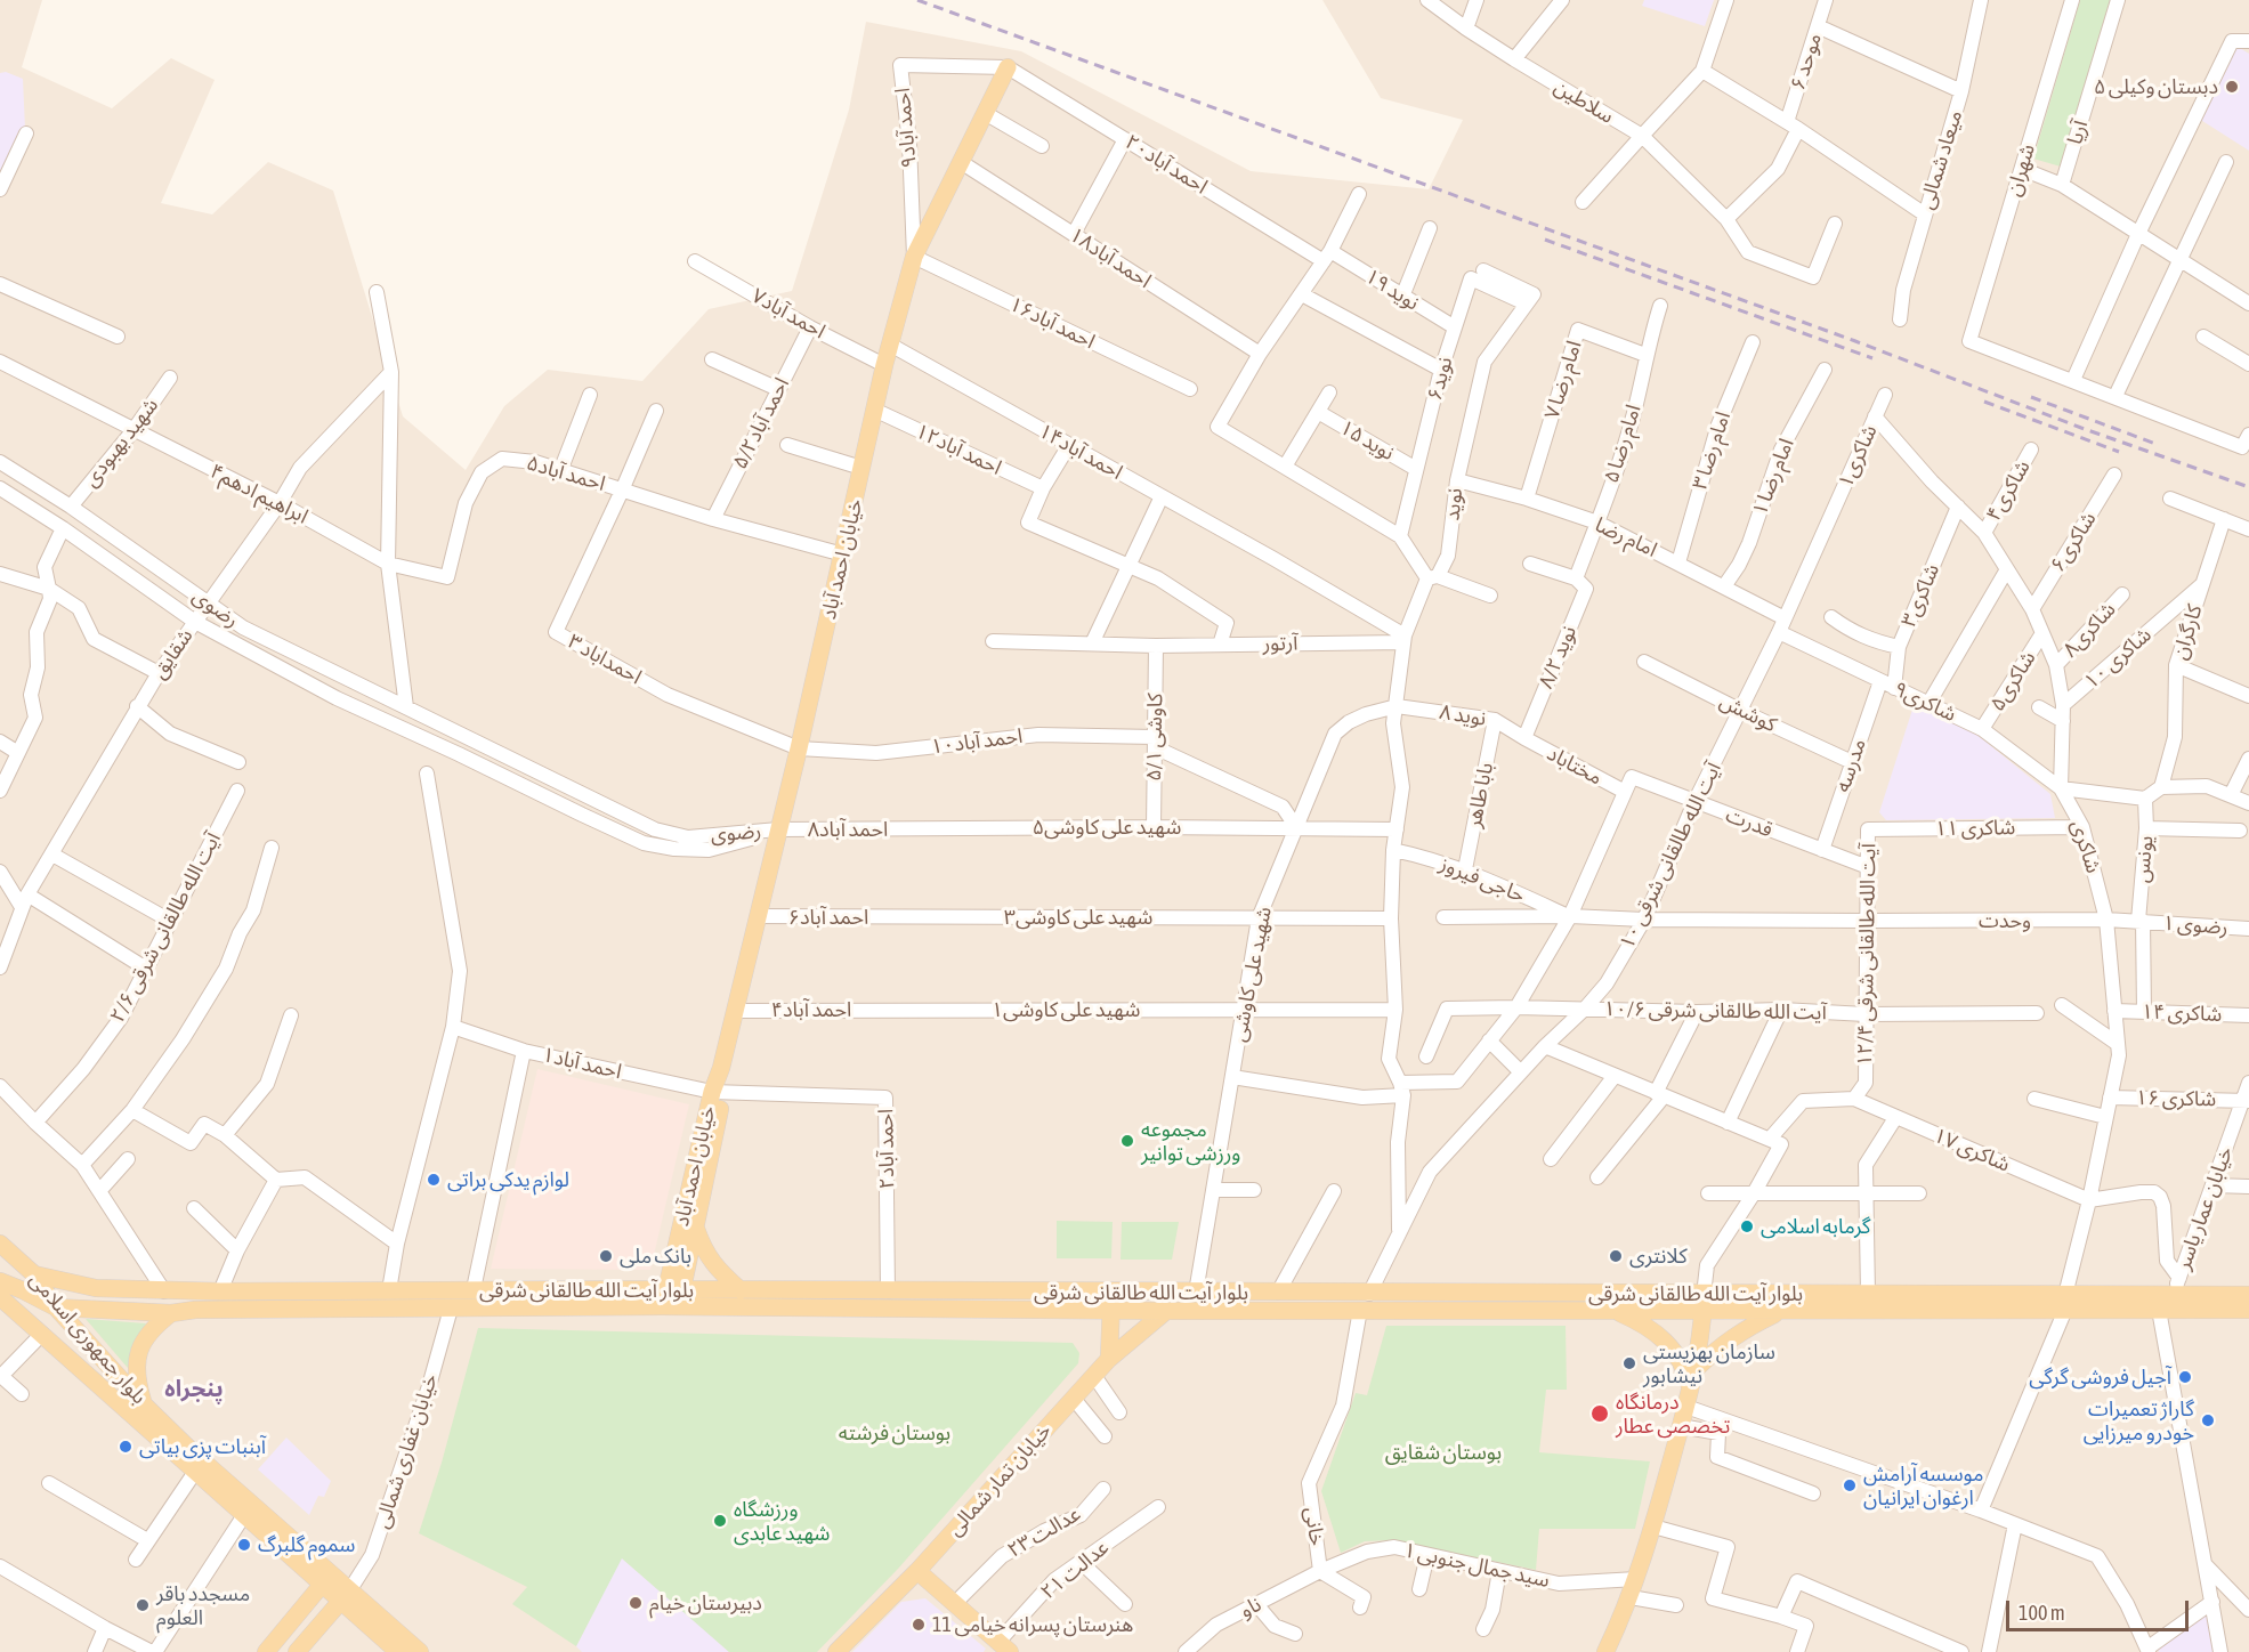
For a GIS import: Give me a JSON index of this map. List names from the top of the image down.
{
  "streets": {
    "main road": [
      "خیابان احمد آباد",
      "بلوار آیت الله طالقانی شرقی",
      "بلوار جمهوری اسلامی",
      "خیابان تمار شمالی"
    ],
    "street": [
      "موحد ۶",
      "سلاطین",
      "احمد آباد۹",
      "آریا",
      "میعاد شمالی",
      "احمد آباد۲۰",
      "شهران",
      "احمد آباد۱۸",
      "نوید ۱۹",
      "احمد آباد۷",
      "احمد آباد۱۶",
      "نوید۶",
      "امام رضا ۷",
      "احمد آباد۵/۲",
      "نوید ۱۵",
      "شهید بهبودی",
      "امام رضا ۵",
      "احمد آباد۱۲",
      "امام رضا ۳",
      "احمد آباد۱۴",
      "شاکری۱",
      "احمد آباد۵",
      "امام رضا ۱",
      "شاکری۴",
      "ابراهیم ادهم۴",
      "نوید",
      "امام رضا",
      "شاکری۶",
      "شاکری۳",
      "رضوی",
      "شاکری۸",
      "کارگران",
      "آرتور",
      "شقایق",
      "نوید ۸/۲",
      "شاکری ۱۰",
      "احمداباد ۳",
      "شاکری۵",
      "شاکری۹",
      "کوشش",
      "نوید ۸",
      "کاوشی ۵/۱",
      "احمد آباد۱۰",
      "مختاباد",
      "مدرسه",
      "بابا طاهر",
      "قدرت",
      "شهید علی کاوشی۵",
      "شاکری ۱۱",
      "احمد آباد۸",
      "شاکری",
      "آیت الله طالقانی شرقی ۱۰",
      "یونس",
      "حاجی فیروز",
      "احمد آباد۶",
      "شهید علی کاوشی۳",
      "وحدت",
      "رضوی ۱",
      "آیت الله طالقانی شرقی ۲/۶",
      "آیت الله طالقانی شرقی ۱۲/۴",
      "شهید علی کاوشی",
      "احمد آباد۴",
      "شهید علی کاوشی۱",
      "آیت الله طالقانی شرقی ۱۰/۶",
      "شاکری ۱۴",
      "احمد آباد۱",
      "شاکری ۱۶",
      "احمد آباد۲",
      "شاکری ۱۷",
      "خیابان عمار یاسر",
      "خیابان غفاری شمالی",
      "خانی",
      "عدالت ۲۳",
      "سید جمال جنوبی ۱",
      "عدالت ۲۱",
      "ناو"
    ]
  },
  "crossings": [
    ["موحد ۶", "سلاطین"],
    ["احمد آباد۹", "احمد آباد۲۰"],
    ["احمد آباد۹", "احمد آباد۱۶"],
    ["احمد آباد۹", "خیابان احمد آباد"],
    ["احمد آباد۲۰", "نوید ۱۹"],
    ["احمد آباد۲۰", "خیابان احمد آباد"],
    ["احمد آباد۱۸", "خیابان احمد آباد"],
    ["نوید ۱۹", "نوید۶"],
    ["احمد آباد۷", "احمد آباد۵/۲"],
    ["احمد آباد۷", "خیابان احمد آباد"],
    ["احمد آباد۱۶", "خیابان احمد آباد"],
    ["نوید۶", "نوید ۱۵"],
    ["نوید۶", "نوید"],
    ["امام رضا ۷", "امام رضا ۵"],
    ["امام رضا ۷", "امام رضا"],
    ["احمد آباد۵/۲", "احمد آباد۵"],
    ["شهید بهبودی", "ابراهیم ادهم۴"],
    ["شهید بهبودی", "رضوی"],
    ["امام رضا ۵", "امام رضا"],
    ["امام رضا ۵", "نوید ۸/۲"],
    ["احمد آباد۱۲", "خیابان احمد آباد"],
    ["امام رضا ۳", "امام رضا"],
    ["احمد آباد۱۴", "نوید"],
    ["احمد آباد۱۴", "خیابان احمد آباد"],
    ["احمد آباد۱۴", "آرتور"],
    ["شاکری۱", "آیت الله طالقانی شرقی ۱۰"],
    ["احمد آباد۵", "ابراهیم ادهم۴"],
    ["احمد آباد۵", "خیابان احمد آباد"],
    ["احمد آباد۵", "احمداباد ۳"],
    ["امام رضا ۱", "امام رضا"],
    ["ابراهیم ادهم۴", "شقایق"],
    ["نوید", "امام رضا"],
    ["نوید", "آرتور"],
    ["نوید", "نوید ۸"],
    ["نوید", "شهید علی کاوشی۵"],
    ["نوید", "حاجی فیروز"],
    ["نوید", "شهید علی کاوشی۳"],
    ["نوید", "شهید علی کاوشی"],
    ["نوید", "شهید علی کاوشی۱"],
    ["امام رضا", "شاکری۹"],
    ["امام رضا", "آیت الله طالقانی شرقی ۱۰"],
    ["خیابان احمد آباد", "رضوی"],
    ["خیابان احمد آباد", "احمداباد ۳"],
    ["خیابان احمد آباد", "احمد آباد۱۰"],
    ["خیابان احمد آباد", "احمد آباد۸"],
    ["خیابان احمد آباد", "احمد آباد۶"],
    ["خیابان احمد آباد", "احمد آباد۴"],
    ["خیابان احمد آباد", "احمد آباد۱"],
    ["خیابان احمد آباد", "احمد آباد۲"],
    ["خیابان احمد آباد", "بلوار آیت الله طالقانی شرقی"],
    ["شاکری۳", "شاکری۹"],
    ["رضوی", "شقایق"],
    ["رضوی", "احمد آباد۸"],
    ["کارگران", "شاکری ۱۰"],
    ["آرتور", "کاوشی ۵/۱"],
    ["نوید ۸/۲", "نوید ۸"],
    ["نوید ۸/۲", "مختاباد"],
    ["احمداباد ۳", "احمد آباد۱۰"],
    ["شاکری۵", "شاکری۹"],
    ["شاکری۹", "مدرسه"],
    ["شاکری۹", "شاکری"],
    ["شاکری۹", "آیت الله طالقانی شرقی ۱۰"],
    ["کوشش", "مدرسه"],
    ["کوشش", "آیت الله طالقانی شرقی ۱۰"],
    ["نوید ۸", "مختاباد"],
    ["نوید ۸", "بابا طاهر"],
    ["نوید ۸", "شهید علی کاوشی"],
    ["کاوشی ۵/۱", "احمد آباد۱۰"],
    ["کاوشی ۵/۱", "شهید علی کاوشی۵"],
    ["مختاباد", "قدرت"],
    ["مدرسه", "قدرت"],
    ["بابا طاهر", "حاجی فیروز"],
    ["قدرت", "آیت الله طالقانی شرقی ۱۰"],
    ["قدرت", "آیت الله طالقانی شرقی ۱۲/۴"],
    ["شهید علی کاوشی۵", "احمد آباد۸"],
    ["شهید علی کاوشی۵", "شهید علی کاوشی"],
    ["شاکری ۱۱", "شاکری"],
    ["شاکری ۱۱", "آیت الله طالقانی شرقی ۱۲/۴"],
    ["شاکری", "وحدت"],
    ["شاکری", "شاکری ۱۴"],
    ["شاکری", "شاکری ۱۶"],
    ["شاکری", "شاکری ۱۷"],
    ["شاکری", "بلوار آیت الله طالقانی شرقی"],
    ["آیت الله طالقانی شرقی ۱۰", "وحدت"],
    ["آیت الله طالقانی شرقی ۱۰", "آیت الله طالقانی شرقی ۱۰/۶"],
    ["آیت الله طالقانی شرقی ۱۰", "بلوار آیت الله طالقانی شرقی"],
    ["یونس", "وحدت"],
    ["یونس", "رضوی ۱"],
    ["یونس", "شاکری ۱۴"],
    ["حاجی فیروز", "وحدت"],
    ["احمد آباد۶", "شهید علی کاوشی۳"],
    ["شهید علی کاوشی۳", "شهید علی کاوشی"],
    ["وحدت", "رضوی ۱"],
    ["وحدت", "آیت الله طالقانی شرقی ۱۲/۴"],
    ["آیت الله طالقانی شرقی ۱۲/۴", "آیت الله طالقانی شرقی ۱۰/۶"],
    ["آیت الله طالقانی شرقی ۱۲/۴", "شاکری ۱۷"],
    ["شهید علی کاوشی", "شهید علی کاوشی۱"],
    ["شهید علی کاوشی", "بلوار آیت الله طالقانی شرقی"],
    ["احمد آباد۴", "شهید علی کاوشی۱"],
    ["احمد آباد۱", "احمد آباد۲"],
    ["شاکری ۱۶", "خیابان عمار یاسر"],
    ["احمد آباد۲", "بلوار آیت الله طالقانی شرقی"],
    ["خیابان عمار یاسر", "بلوار آیت الله طالقانی شرقی"],
    ["بلوار آیت الله طالقانی شرقی", "بلوار جمهوری اسلامی"],
    ["بلوار آیت الله طالقانی شرقی", "خیابان غفاری شمالی"],
    ["بلوار آیت الله طالقانی شرقی", "خیابان تمار شمالی"],
    ["بلوار آیت الله طالقانی شرقی", "خانی"],
    ["بلوار جمهوری اسلامی", "خیابان غفاری شمالی"],
    ["خانی", "سید جمال جنوبی ۱"],
    ["خانی", "ناو"],
    ["سید جمال جنوبی ۱", "ناو"]
  ],
  "districts": ["پنجراه"],
  "parks": ["بوستان فرشته", "بوستان شقایق"],
  "places": [
    "دبستان وکیلی ۵",
    "مجموعه ورزشی توانیر",
    "لوازم یدکی براتی",
    "گرمابه اسلامی",
    "بانک ملی",
    "کلانتری",
    "سازمان بهزیستی نیشابور",
    "آجیل فروشی گرگی",
    "درمانگاه تخصصی عطار",
    "گاراژ تعمیرات خودرو میرزایی",
    "آبنبات پزی بیاتی",
    "موسسه آرامش ارغوان ایرانیان",
    "ورزشگاه شهید عابدی",
    "سموم گلبرگ",
    "دبیرستان خیام",
    "مسجدد باقر العلوم",
    "هنرستان پسرانه خیامی 11"
  ],
  "scale_bar": "100 m"
}
